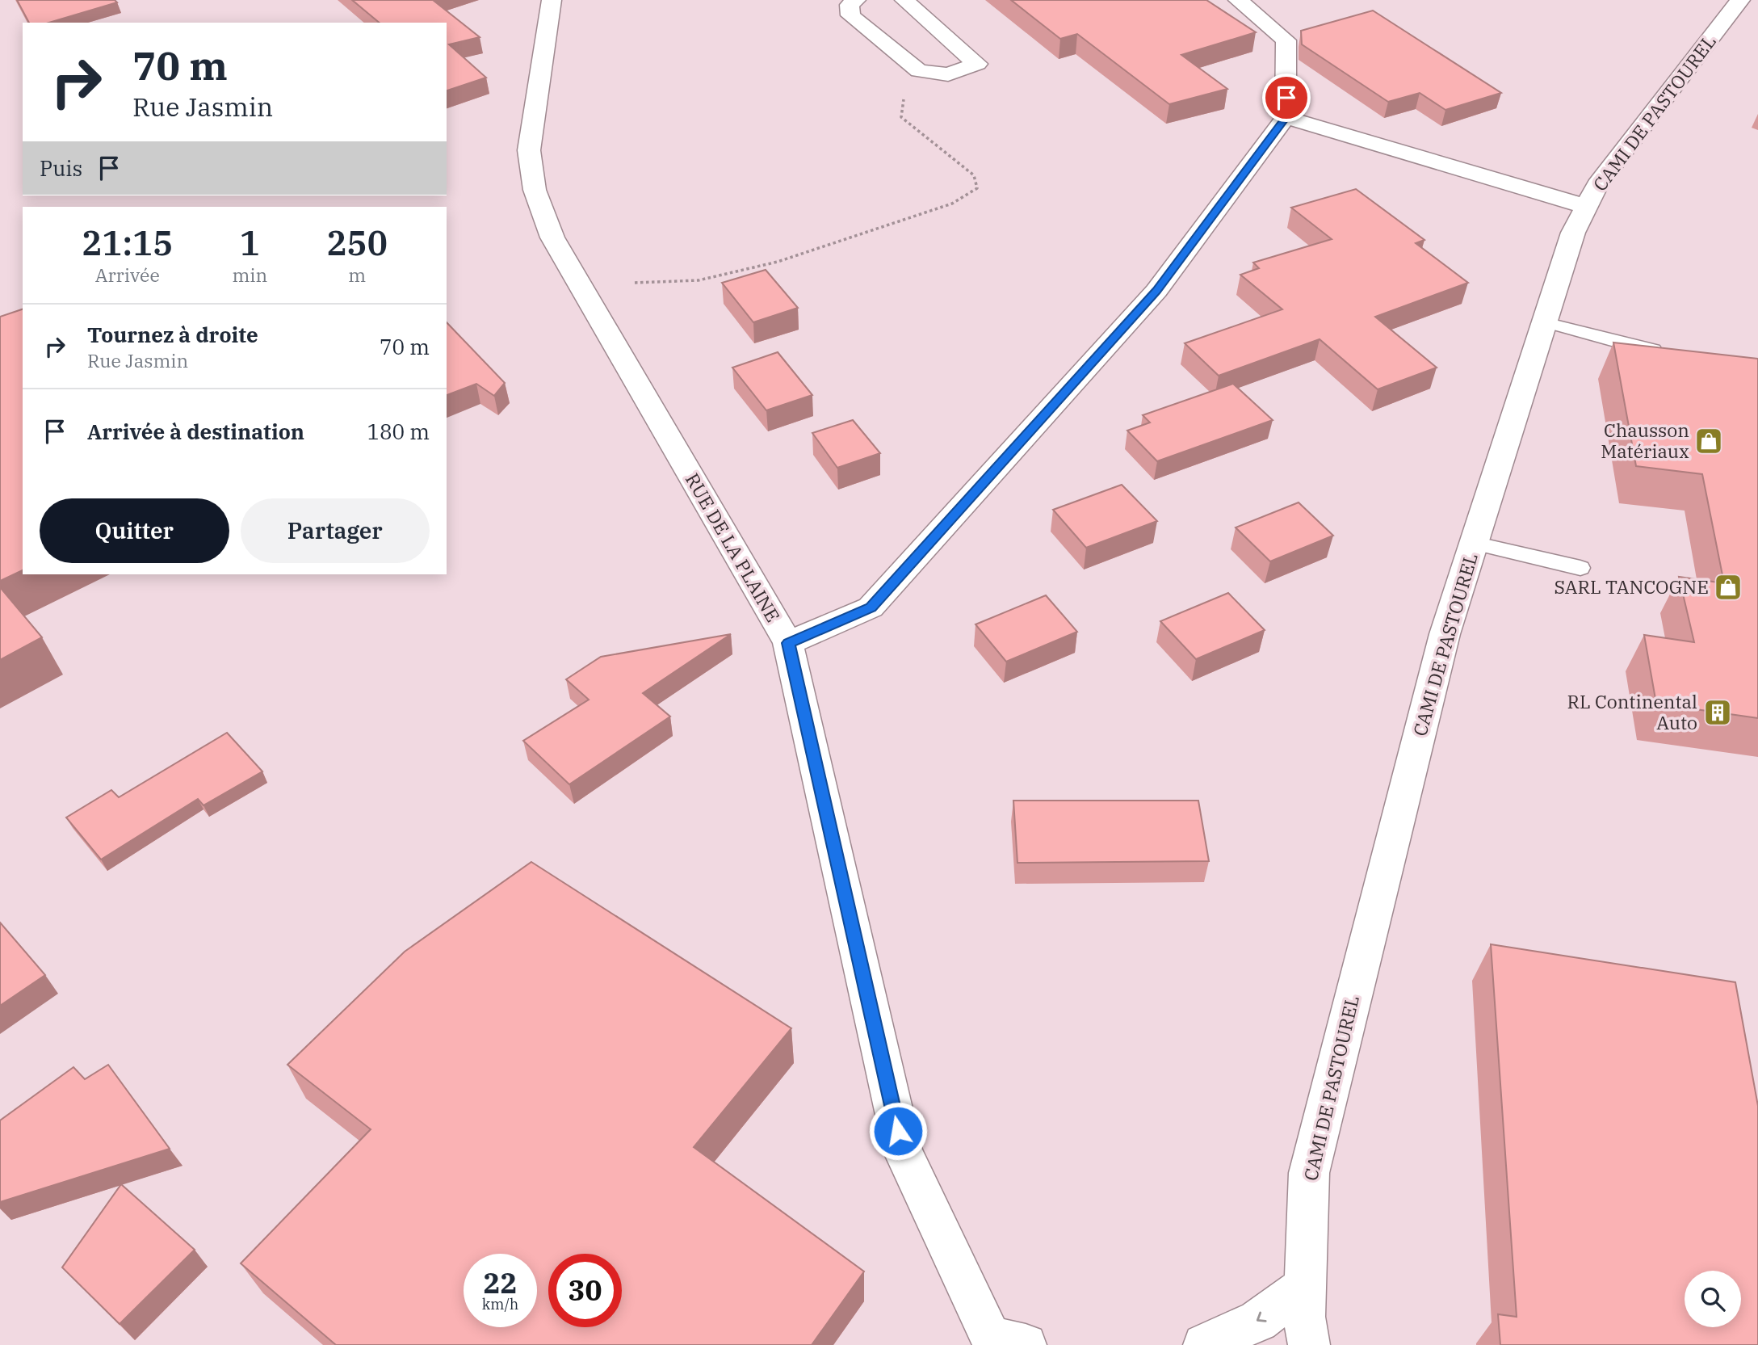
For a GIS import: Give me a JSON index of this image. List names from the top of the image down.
{
  "streets": {
    "street": ["CAMI DE PASTOUREL", "RUE DE LA PLAINE"]
  },
  "places": {
    "shop": ["Chausson Matériaux", "SARL TANCOGNE"],
    "building": ["RL Continental Auto"]
  },
  "page": {
    "turn": ["70 m", "Rue Jasmin"],
    "then": "Puis",
    "eta": [
      "21:15",
      "Arrivée",
      "1",
      "min",
      "250",
      "m"
    ],
    "list": [
      {
        "name": "Tournez à droite",
        "note": "Rue Jasmin",
        "value": "70 m"
      },
      {
        "name": "Arrivée à destination",
        "value": "180 m"
      }
    ],
    "buttons": ["Quitter", "Partager"],
    "speed": "22 km/h",
    "limit": "30"
  }
}
